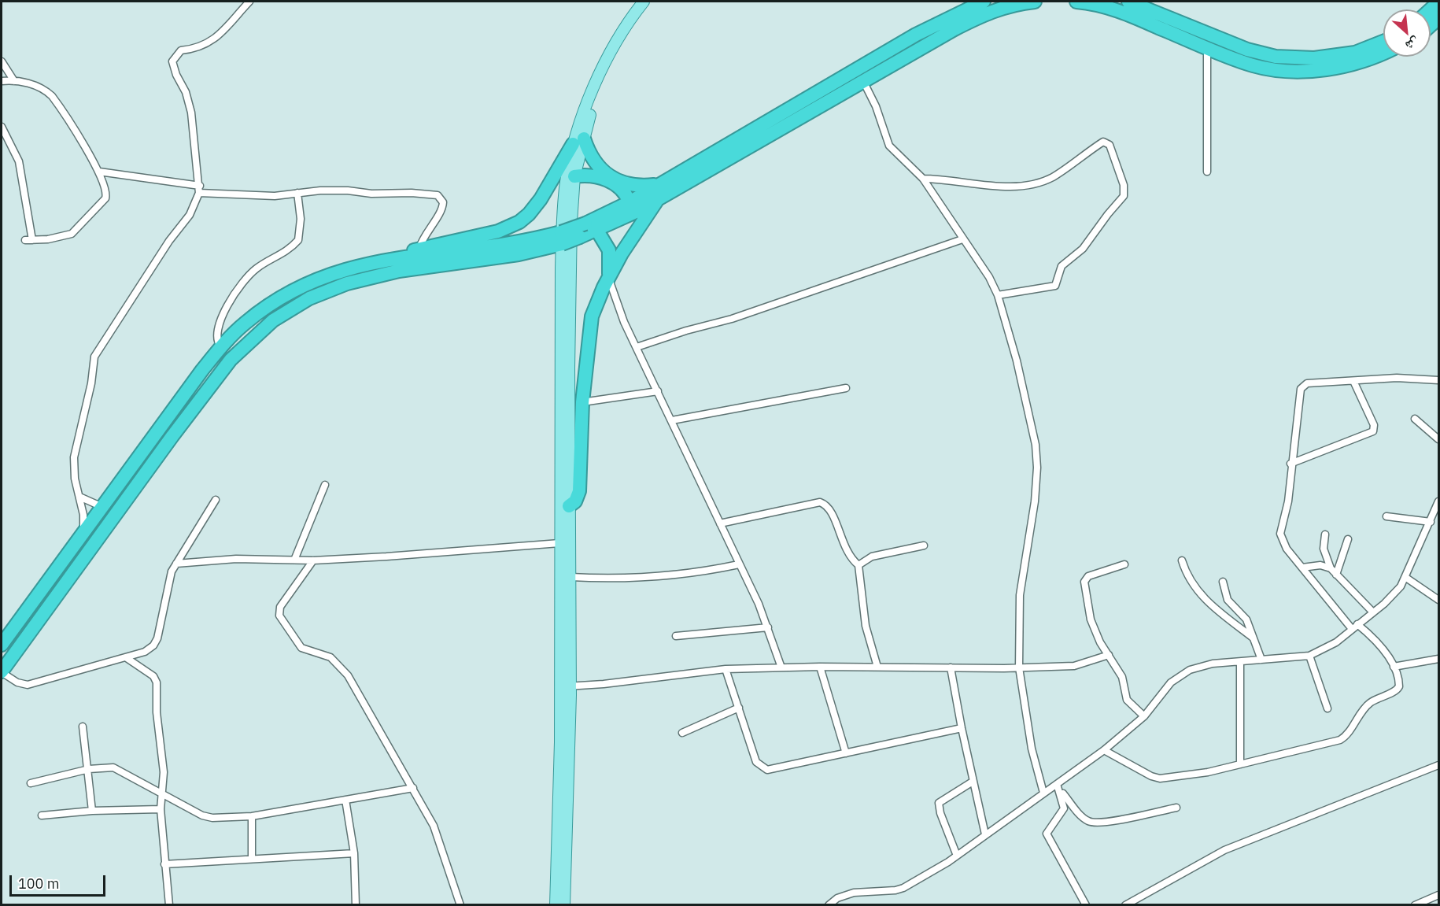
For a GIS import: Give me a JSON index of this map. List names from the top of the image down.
{
  "scale_bar": "100 m",
  "north": "bottom right"
}
